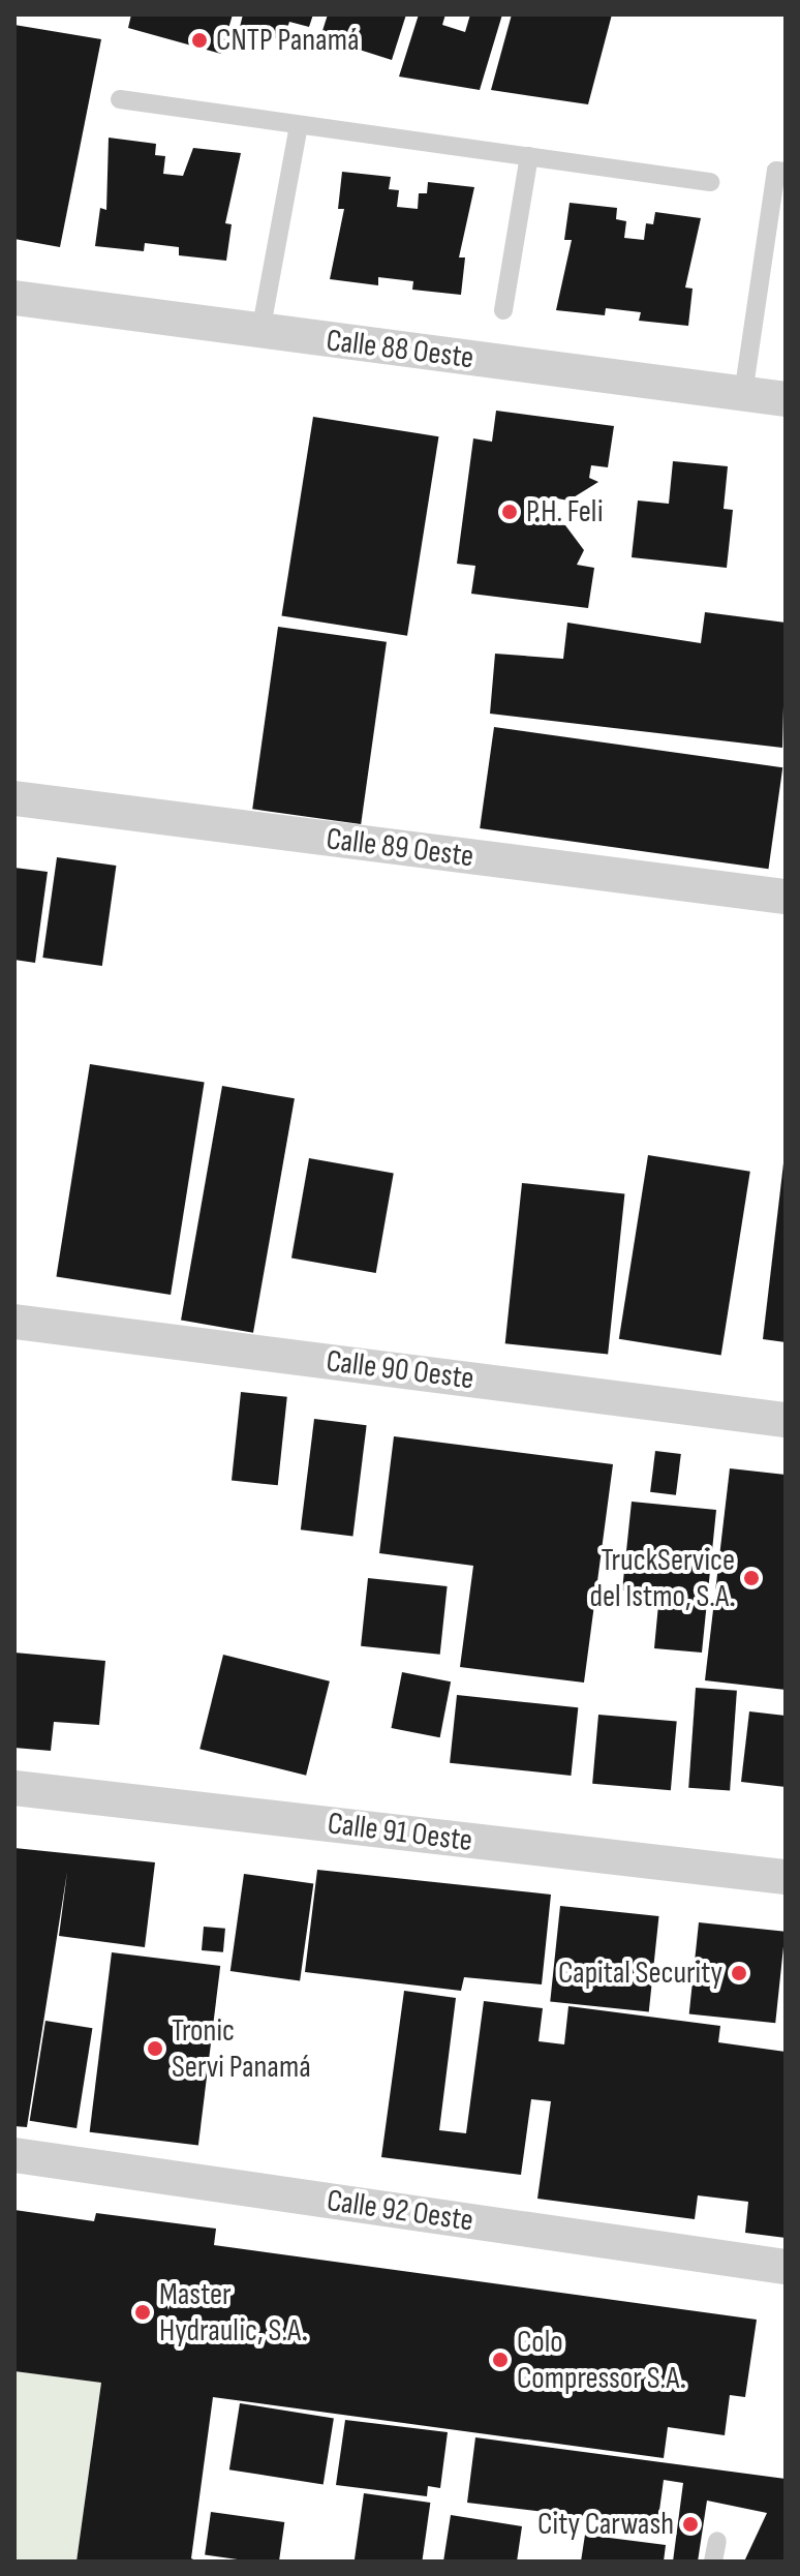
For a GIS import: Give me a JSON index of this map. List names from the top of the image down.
{
  "streets": {
    "street": [
      "Calle 88 Oeste",
      "Calle 89 Oeste",
      "Calle 90 Oeste",
      "Calle 91 Oeste",
      "Calle 92 Oeste"
    ]
  },
  "places": [
    "CNTP Panamá",
    "P.H. Feli",
    "TruckService del Istmo, S.A.",
    "Capital Security",
    "Tronic Servi Panamá",
    "Master Hydraulic, S.A.",
    "Colo Compressor S.A.",
    "City Carwash"
  ]
}
